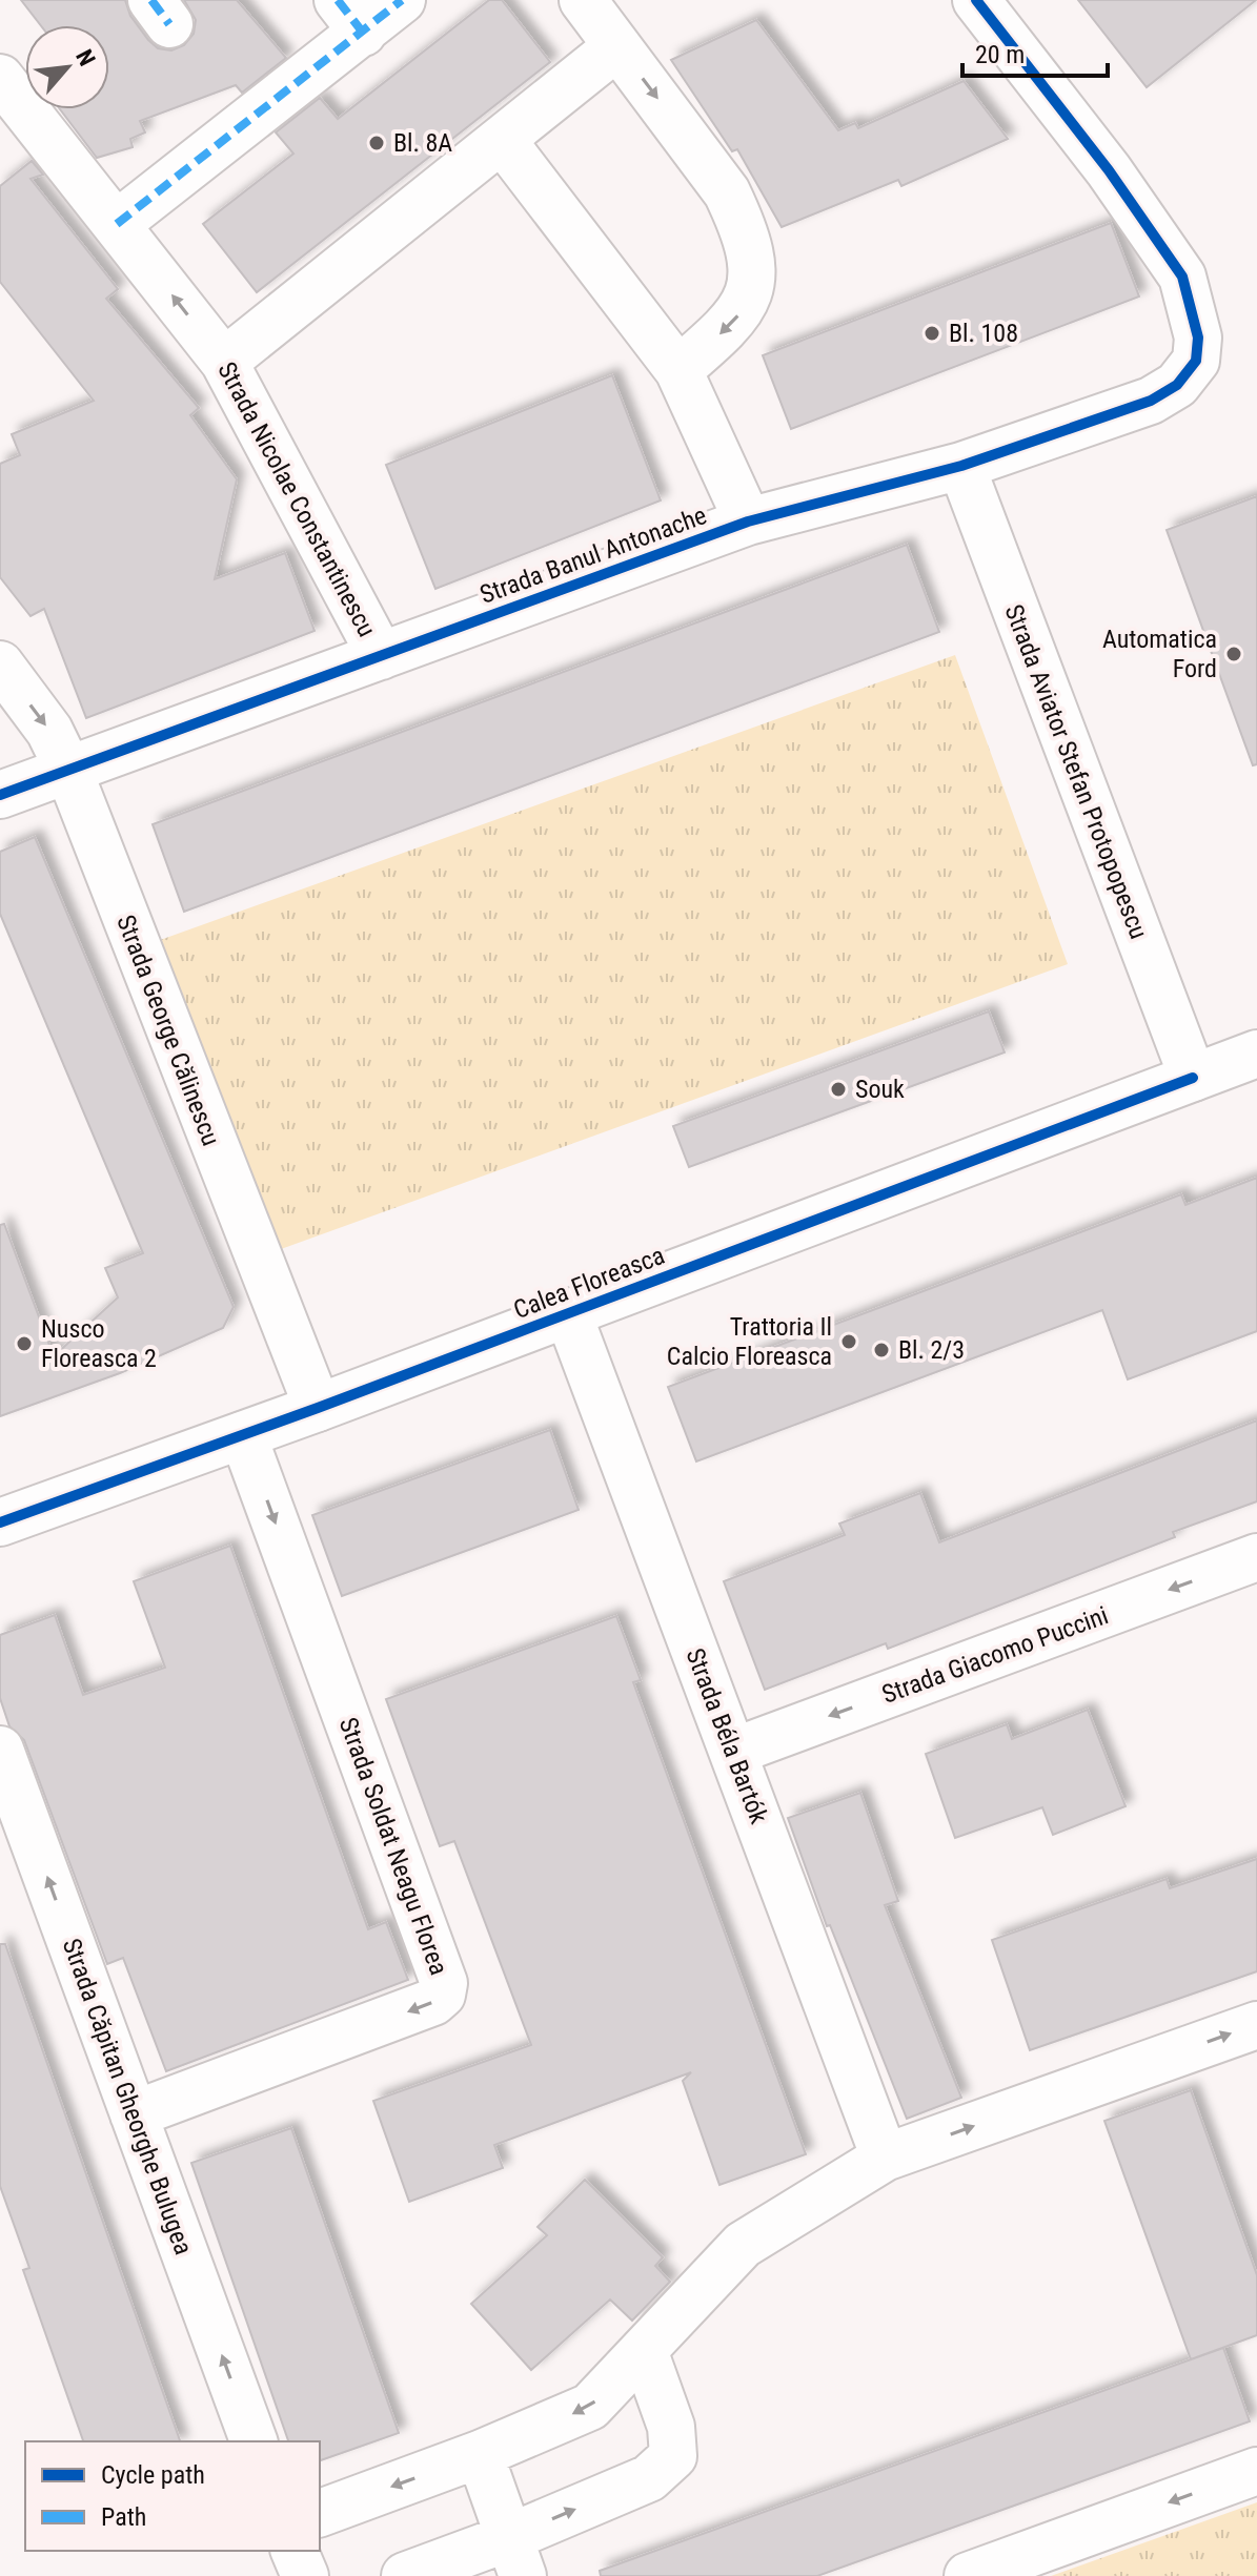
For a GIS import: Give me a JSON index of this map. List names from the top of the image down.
{
  "streets": {
    "street": [
      "Strada Nicolae Constantinescu",
      "Strada Banul Antonache",
      "Strada Aviator Stefan Protopopescu",
      "Strada George Călinescu",
      "Calea Floreasca",
      "Strada Giacomo Puccini",
      "Strada Béla Bartók",
      "Strada Soldat Neagu Florea",
      "Strada Căpitan Gheorghe Bulugea"
    ]
  },
  "crossings": [
    ["Strada Nicolae Constantinescu", "Strada Banul Antonache"],
    ["Strada Banul Antonache", "Strada Aviator Stefan Protopopescu"],
    ["Strada Banul Antonache", "Strada George Călinescu"],
    ["Strada Aviator Stefan Protopopescu", "Calea Floreasca"],
    ["Strada George Călinescu", "Calea Floreasca"],
    ["Calea Floreasca", "Strada Béla Bartók"],
    ["Calea Floreasca", "Strada Soldat Neagu Florea"],
    ["Strada Giacomo Puccini", "Strada Béla Bartók"],
    ["Strada Soldat Neagu Florea", "Strada Căpitan Gheorghe Bulugea"]
  ],
  "one_way": ["Strada Giacomo Puccini", "Strada Căpitan Gheorghe Bulugea"],
  "places": [
    "Bl. 8A",
    "Bl. 108",
    "Automatica Ford",
    "Souk",
    "Trattoria Il Calcio Floreasca",
    "Nusco Floreasca 2",
    "Bl. 2/3"
  ],
  "legend": ["Cycle path", "Path"],
  "scale_bar": "20 m",
  "north": "top right"
}
